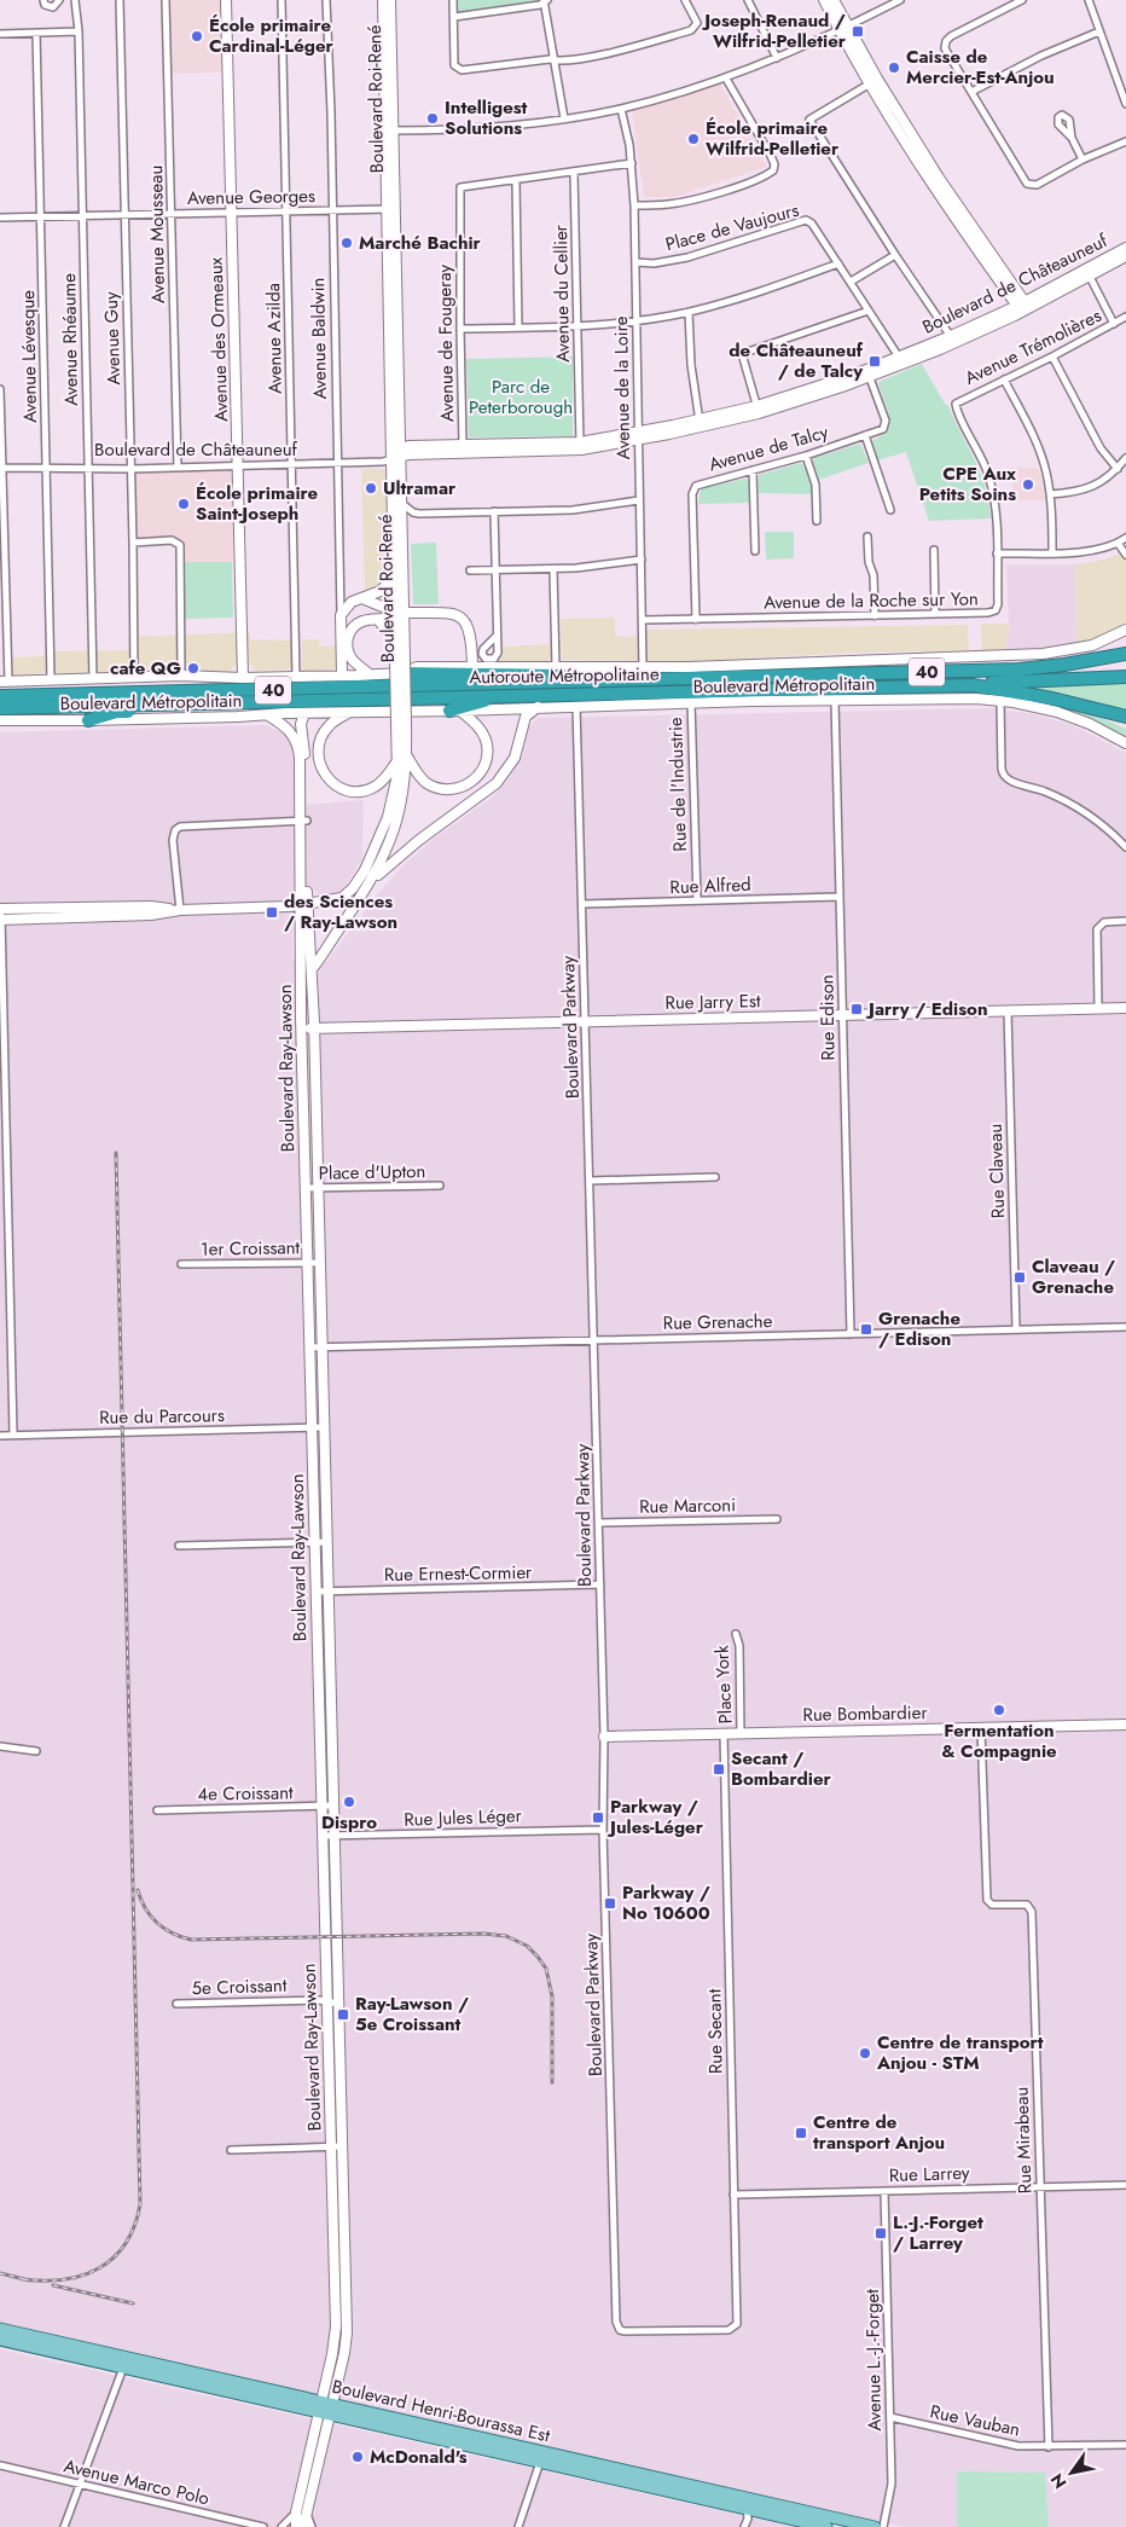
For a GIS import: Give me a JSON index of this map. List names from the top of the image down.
{
  "streets": {
    "highway": ["40", "Autoroute Métropolitaine"],
    "main road": ["Boulevard Henri-Bourassa Est"],
    "street": [
      "Boulevard Roi-René",
      "Avenue Georges",
      "Place de Vaujours",
      "Avenue Mousseau",
      "Boulevard de Châteauneuf",
      "Avenue du Cellier",
      "Avenue Guy",
      "Avenue Azilda",
      "Avenue Baldwin",
      "Avenue Rhéaume",
      "Avenue des Ormeaux",
      "Avenue de Fougeray",
      "Avenue Trémolières",
      "Avenue Lévesque",
      "Avenue de la Loire",
      "Avenue de Talcy",
      "Avenue de la Roche sur Yon",
      "Boulevard Métropolitain",
      "Rue de l'Industrie",
      "Rue Alfred",
      "Rue Jarry Est",
      "Rue Edison",
      "Boulevard Parkway",
      "Boulevard Ray-Lawson",
      "Rue Claveau",
      "Place d'Upton",
      "1er Croissant",
      "Rue Grenache",
      "Rue du Parcours",
      "Rue Marconi",
      "Rue Ernest-Cormier",
      "Place York",
      "Rue Bombardier",
      "4e Croissant",
      "Rue Jules Léger",
      "5e Croissant",
      "Rue Secant",
      "Rue Mirabeau",
      "Rue Larrey",
      "Avenue L.-J.-Forget",
      "Rue Vauban",
      "Avenue Marco Polo"
    ]
  },
  "crossings": [
    ["Boulevard Roi-René", "Avenue Georges"],
    ["Boulevard Roi-René", "Boulevard de Châteauneuf"],
    ["Boulevard Roi-René", "Boulevard Ray-Lawson"],
    ["Avenue Georges", "Avenue Mousseau"],
    ["Avenue Georges", "Avenue Guy"],
    ["Avenue Georges", "Avenue Azilda"],
    ["Avenue Georges", "Avenue Baldwin"],
    ["Avenue Georges", "Avenue Rhéaume"],
    ["Avenue Georges", "Avenue des Ormeaux"],
    ["Avenue Georges", "Avenue Lévesque"],
    ["Place de Vaujours", "Boulevard de Châteauneuf"],
    ["Place de Vaujours", "Avenue de la Loire"],
    ["Avenue Mousseau", "Boulevard de Châteauneuf"],
    ["Boulevard de Châteauneuf", "Avenue du Cellier"],
    ["Boulevard de Châteauneuf", "Avenue Guy"],
    ["Boulevard de Châteauneuf", "Avenue Azilda"],
    ["Boulevard de Châteauneuf", "Avenue Baldwin"],
    ["Boulevard de Châteauneuf", "Avenue Rhéaume"],
    ["Boulevard de Châteauneuf", "Avenue des Ormeaux"],
    ["Boulevard de Châteauneuf", "Avenue de Fougeray"],
    ["Boulevard de Châteauneuf", "Avenue Lévesque"],
    ["Boulevard de Châteauneuf", "Avenue de la Loire"],
    ["Boulevard de Châteauneuf", "Avenue de Talcy"],
    ["Avenue du Cellier", "Avenue de Fougeray"],
    ["Avenue Guy", "Boulevard Métropolitain"],
    ["Avenue Azilda", "Boulevard Métropolitain"],
    ["Avenue Baldwin", "Boulevard Métropolitain"],
    ["Avenue Rhéaume", "Boulevard Métropolitain"],
    ["Avenue des Ormeaux", "Boulevard Métropolitain"],
    ["Avenue de Fougeray", "Avenue de la Loire"],
    ["Avenue Trémolières", "Avenue de la Roche sur Yon"],
    ["Avenue Lévesque", "Boulevard Métropolitain"],
    ["Avenue de la Loire", "Avenue de la Roche sur Yon"],
    ["Avenue de la Loire", "Boulevard Métropolitain"],
    ["Avenue de Talcy", "Avenue de la Roche sur Yon"],
    ["Boulevard Métropolitain", "Rue de l'Industrie"],
    ["Boulevard Métropolitain", "Rue Edison"],
    ["Boulevard Métropolitain", "Boulevard Parkway"],
    ["Boulevard Métropolitain", "Boulevard Ray-Lawson"],
    ["Rue de l'Industrie", "Rue Alfred"],
    ["Rue Alfred", "Rue Edison"],
    ["Rue Alfred", "Boulevard Parkway"],
    ["Rue Jarry Est", "Rue Edison"],
    ["Rue Jarry Est", "Boulevard Parkway"],
    ["Rue Jarry Est", "Boulevard Ray-Lawson"],
    ["Rue Jarry Est", "Rue Claveau"],
    ["Rue Edison", "Rue Grenache"],
    ["Boulevard Parkway", "Rue Grenache"],
    ["Boulevard Parkway", "Rue Marconi"],
    ["Boulevard Parkway", "Rue Ernest-Cormier"],
    ["Boulevard Parkway", "Rue Bombardier"],
    ["Boulevard Parkway", "Rue Jules Léger"],
    ["Boulevard Parkway", "Rue Secant"],
    ["Boulevard Ray-Lawson", "Place d'Upton"],
    ["Boulevard Ray-Lawson", "1er Croissant"],
    ["Boulevard Ray-Lawson", "Rue Grenache"],
    ["Boulevard Ray-Lawson", "Rue du Parcours"],
    ["Boulevard Ray-Lawson", "Rue Ernest-Cormier"],
    ["Boulevard Ray-Lawson", "4e Croissant"],
    ["Boulevard Ray-Lawson", "Rue Jules Léger"],
    ["Boulevard Ray-Lawson", "5e Croissant"],
    ["Boulevard Ray-Lawson", "Boulevard Henri-Bourassa Est"],
    ["Rue Claveau", "Rue Grenache"],
    ["Place York", "Rue Bombardier"],
    ["Rue Bombardier", "Rue Secant"],
    ["Rue Bombardier", "Rue Mirabeau"],
    ["Rue Secant", "Rue Larrey"],
    ["Rue Mirabeau", "Rue Larrey"],
    ["Rue Mirabeau", "Rue Vauban"],
    ["Rue Larrey", "Avenue L.-J.-Forget"],
    ["Avenue L.-J.-Forget", "Rue Vauban"]
  ],
  "parks": ["Parc de Peterborough"],
  "places": {
    "transit": [
      "Joseph-Renaud / Wilfrid-Pelletier",
      "de Châteauneuf / de Talcy",
      "des Sciences / Ray-Lawson",
      "Jarry / Edison",
      "Claveau / Grenache",
      "Grenache / Edison",
      "Secant / Bombardier",
      "Parkway / Jules-Léger",
      "Parkway / No 10600",
      "Ray-Lawson / 5e Croissant",
      "Centre de transport Anjou",
      "L.-J.-Forget / Larrey"
    ],
    "other": [
      "École primaire Cardinal-Léger",
      "Caisse de Mercier-Est-Anjou",
      "Intelligest Solutions",
      "École primaire Wilfrid-Pelletier",
      "Marché Bachir",
      "CPE Aux Petits Soins",
      "Ultramar",
      "École primaire Saint-Joseph",
      "cafe QG",
      "Fermentation & Compagnie",
      "Dispro",
      "Centre de transport Anjou - STM",
      "McDonald's"
    ]
  },
  "north": "bottom left"
}
